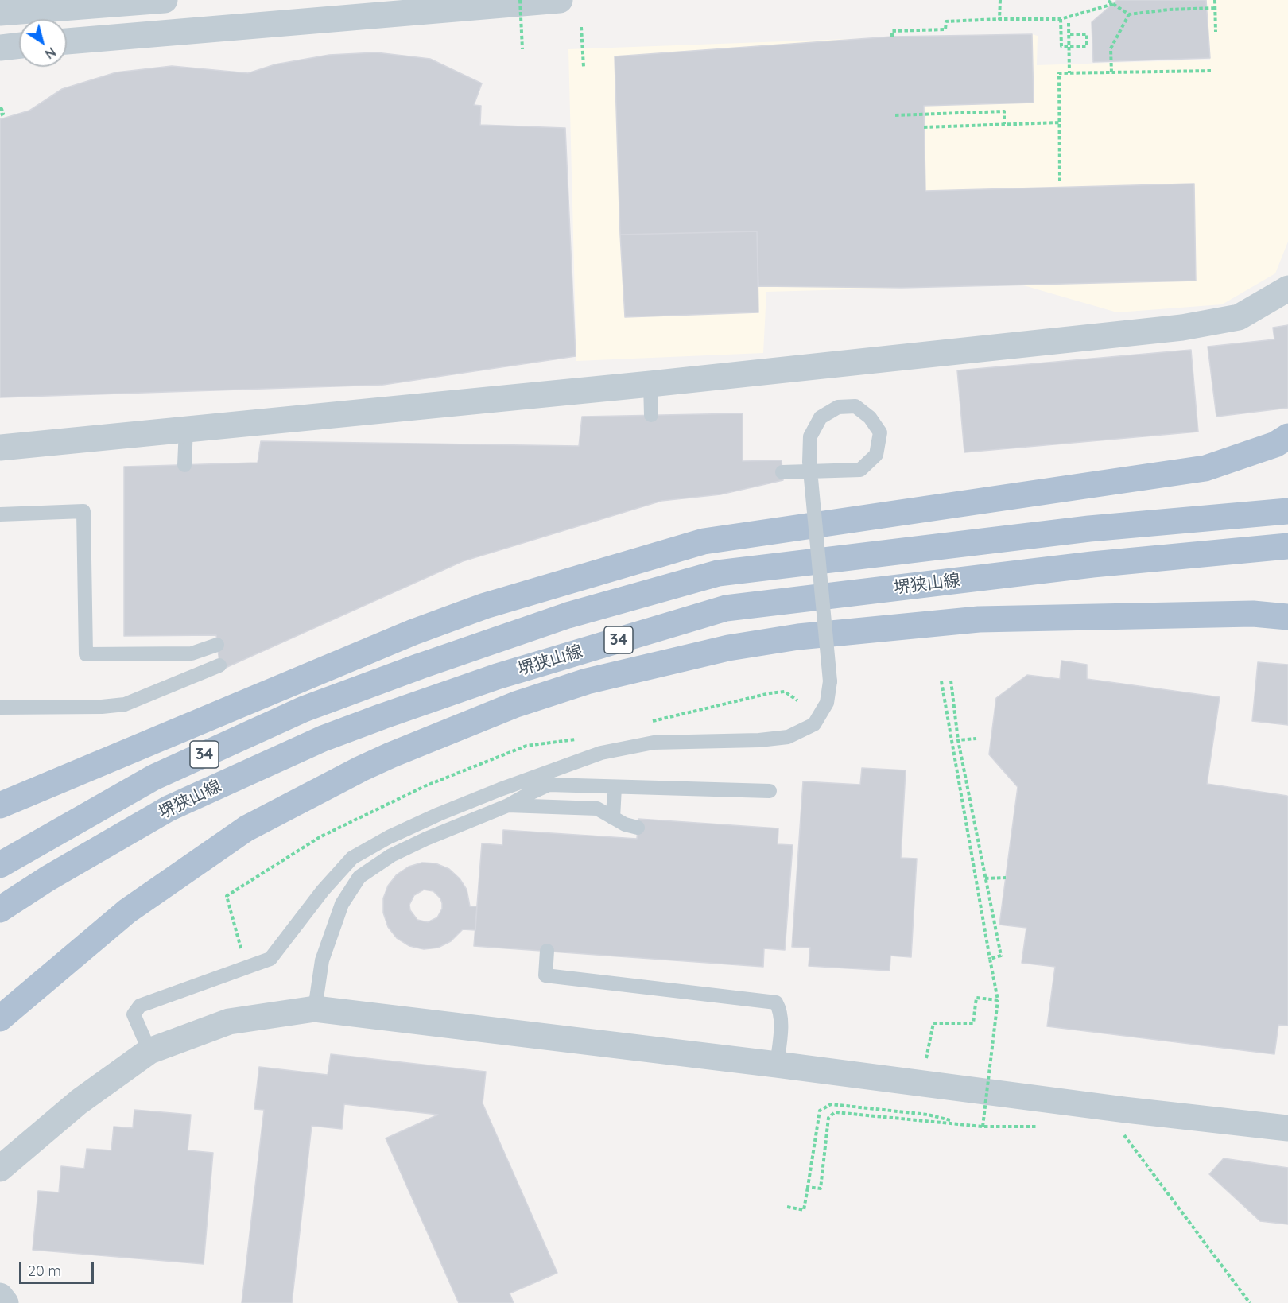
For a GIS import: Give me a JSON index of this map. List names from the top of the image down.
{
  "streets": {
    "main road": ["堺狭山線", "34"]
  },
  "scale_bar": "20 m",
  "north": "bottom right"
}
